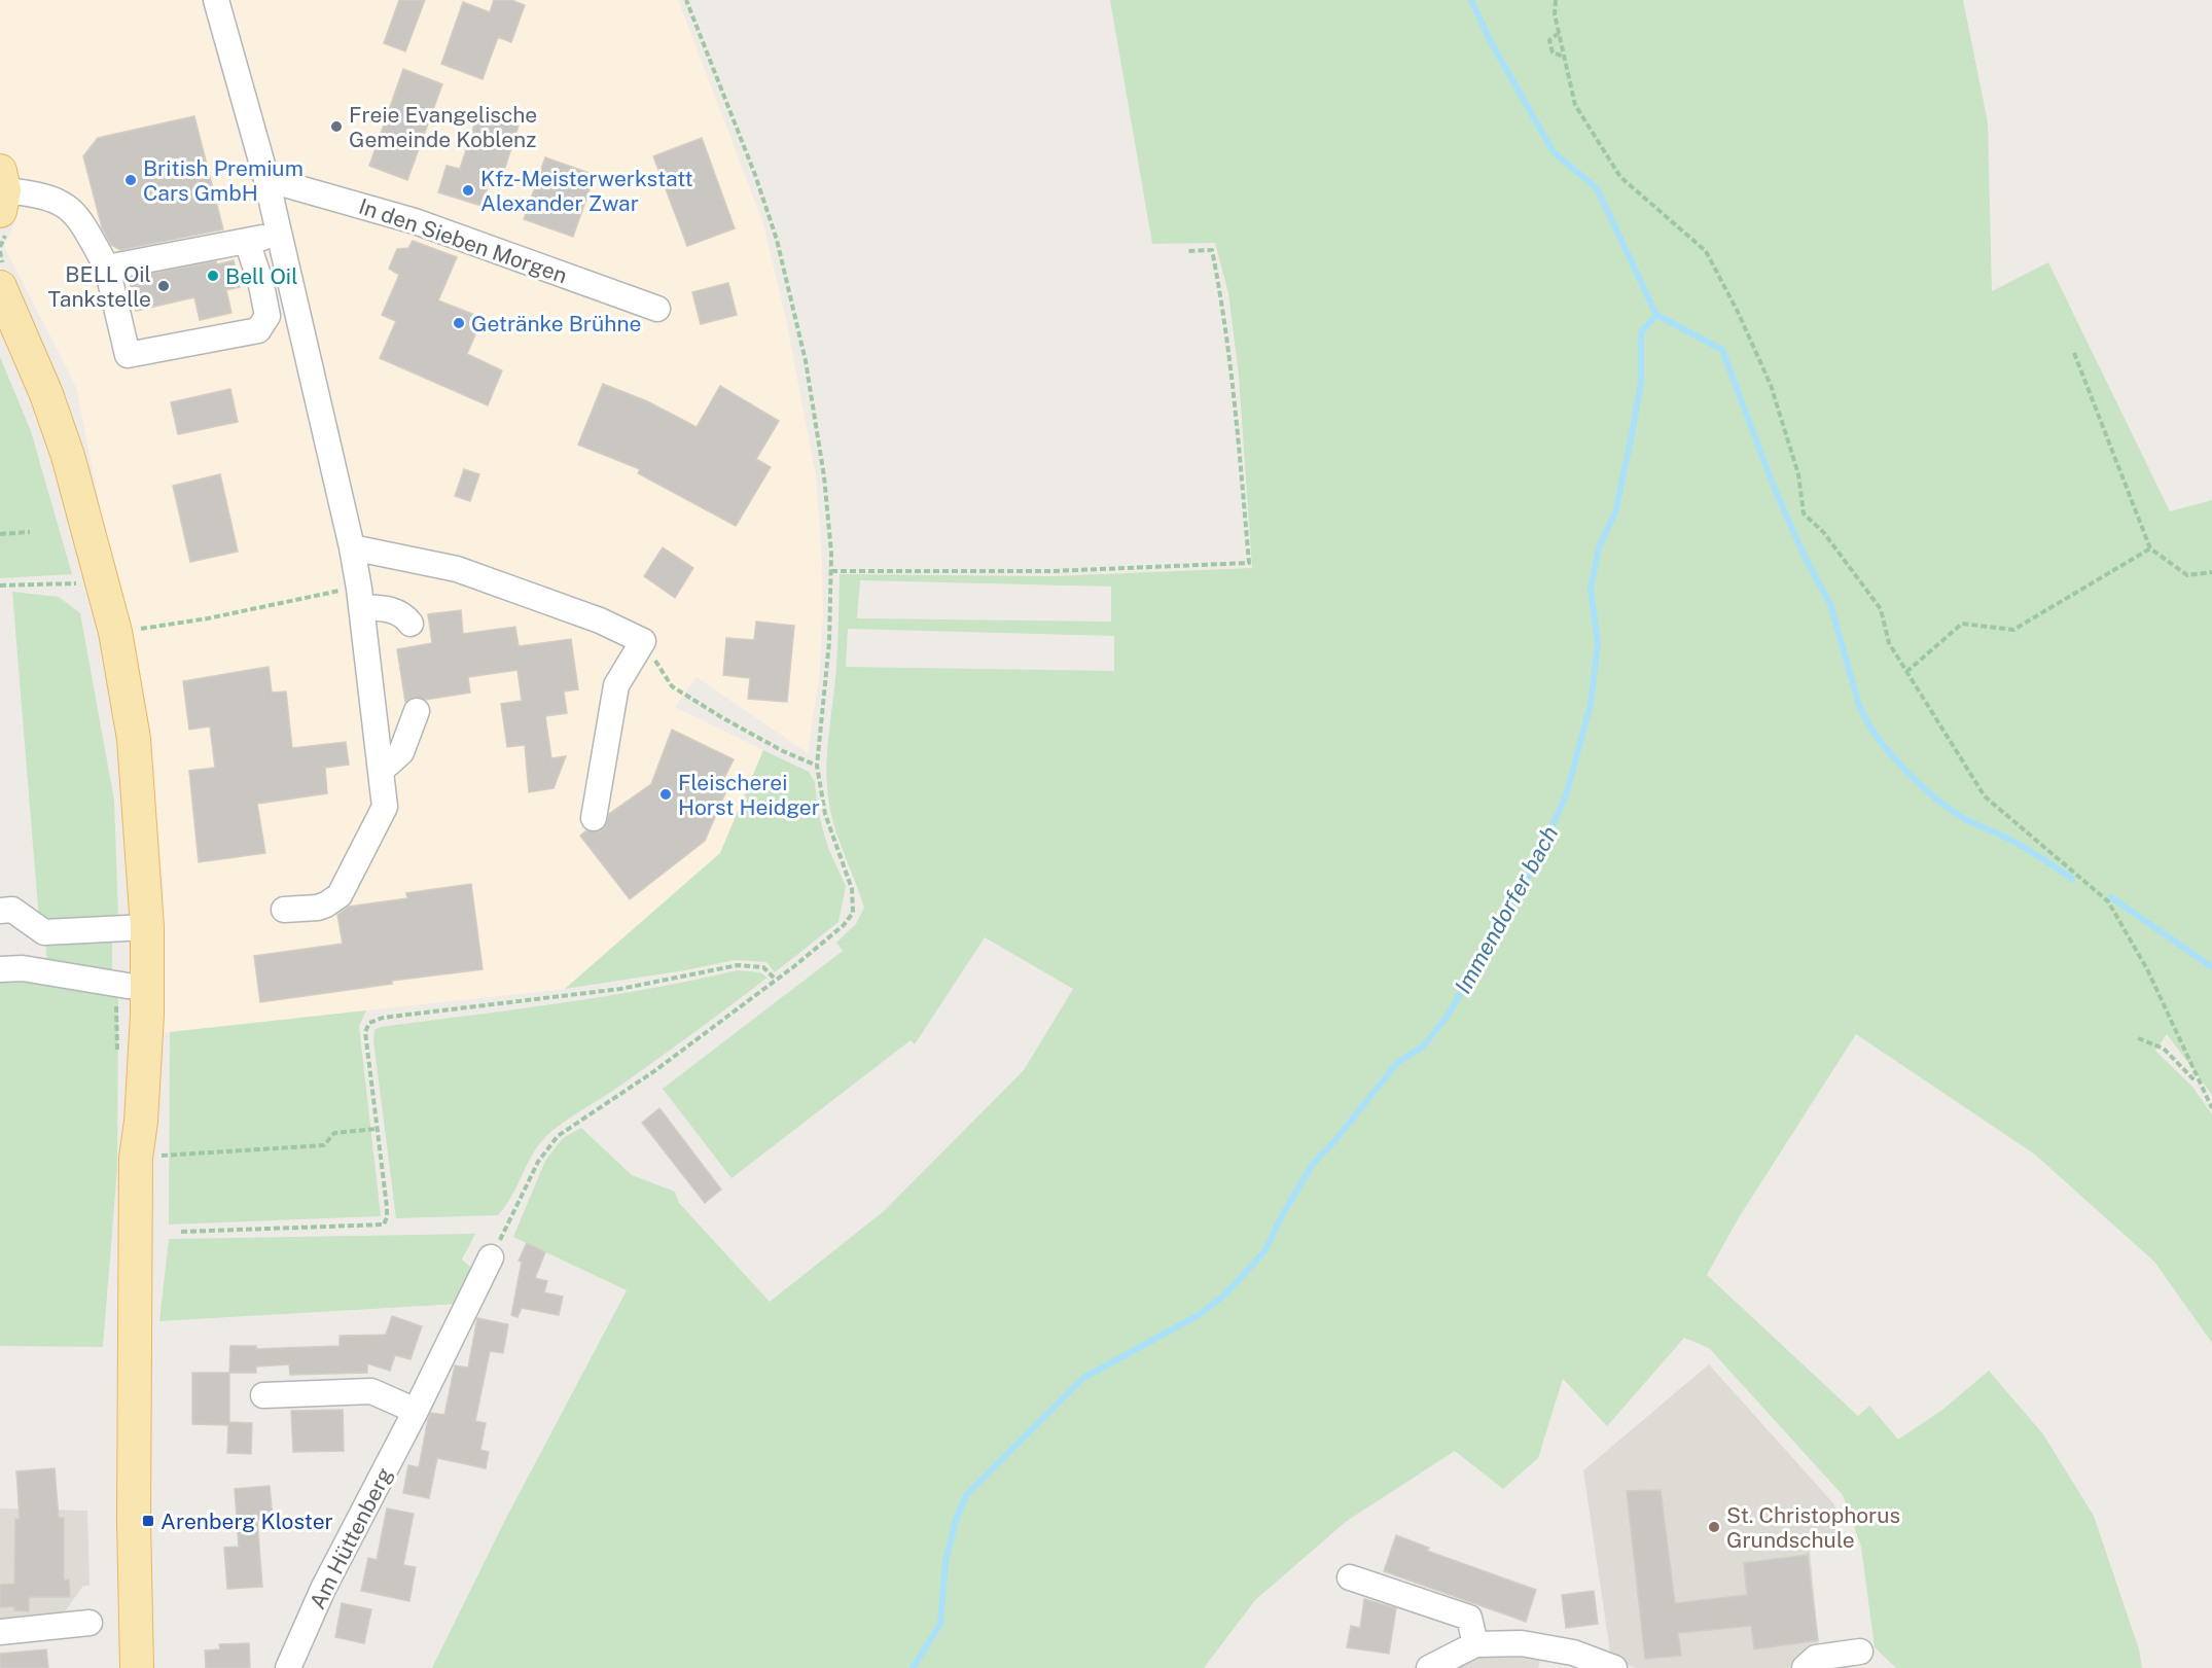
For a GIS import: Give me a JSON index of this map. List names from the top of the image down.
{
  "streets": {
    "street": ["In den Sieben Morgen", "Am Hüttenberg"]
  },
  "water": ["Immendorfer bach"],
  "places": {
    "other": [
      "Freie Evangelische Gemeinde Koblenz",
      "British Premium Cars GmbH",
      "Kfz-Meisterwerkstatt Alexander Zwar",
      "Bell Oil",
      "BELL Oil Tankstelle",
      "Getränke Brühne",
      "Fleischerei Horst Heidger",
      "St. Christophorus Grundschule"
    ],
    "transit": ["Arenberg Kloster"]
  }
}
